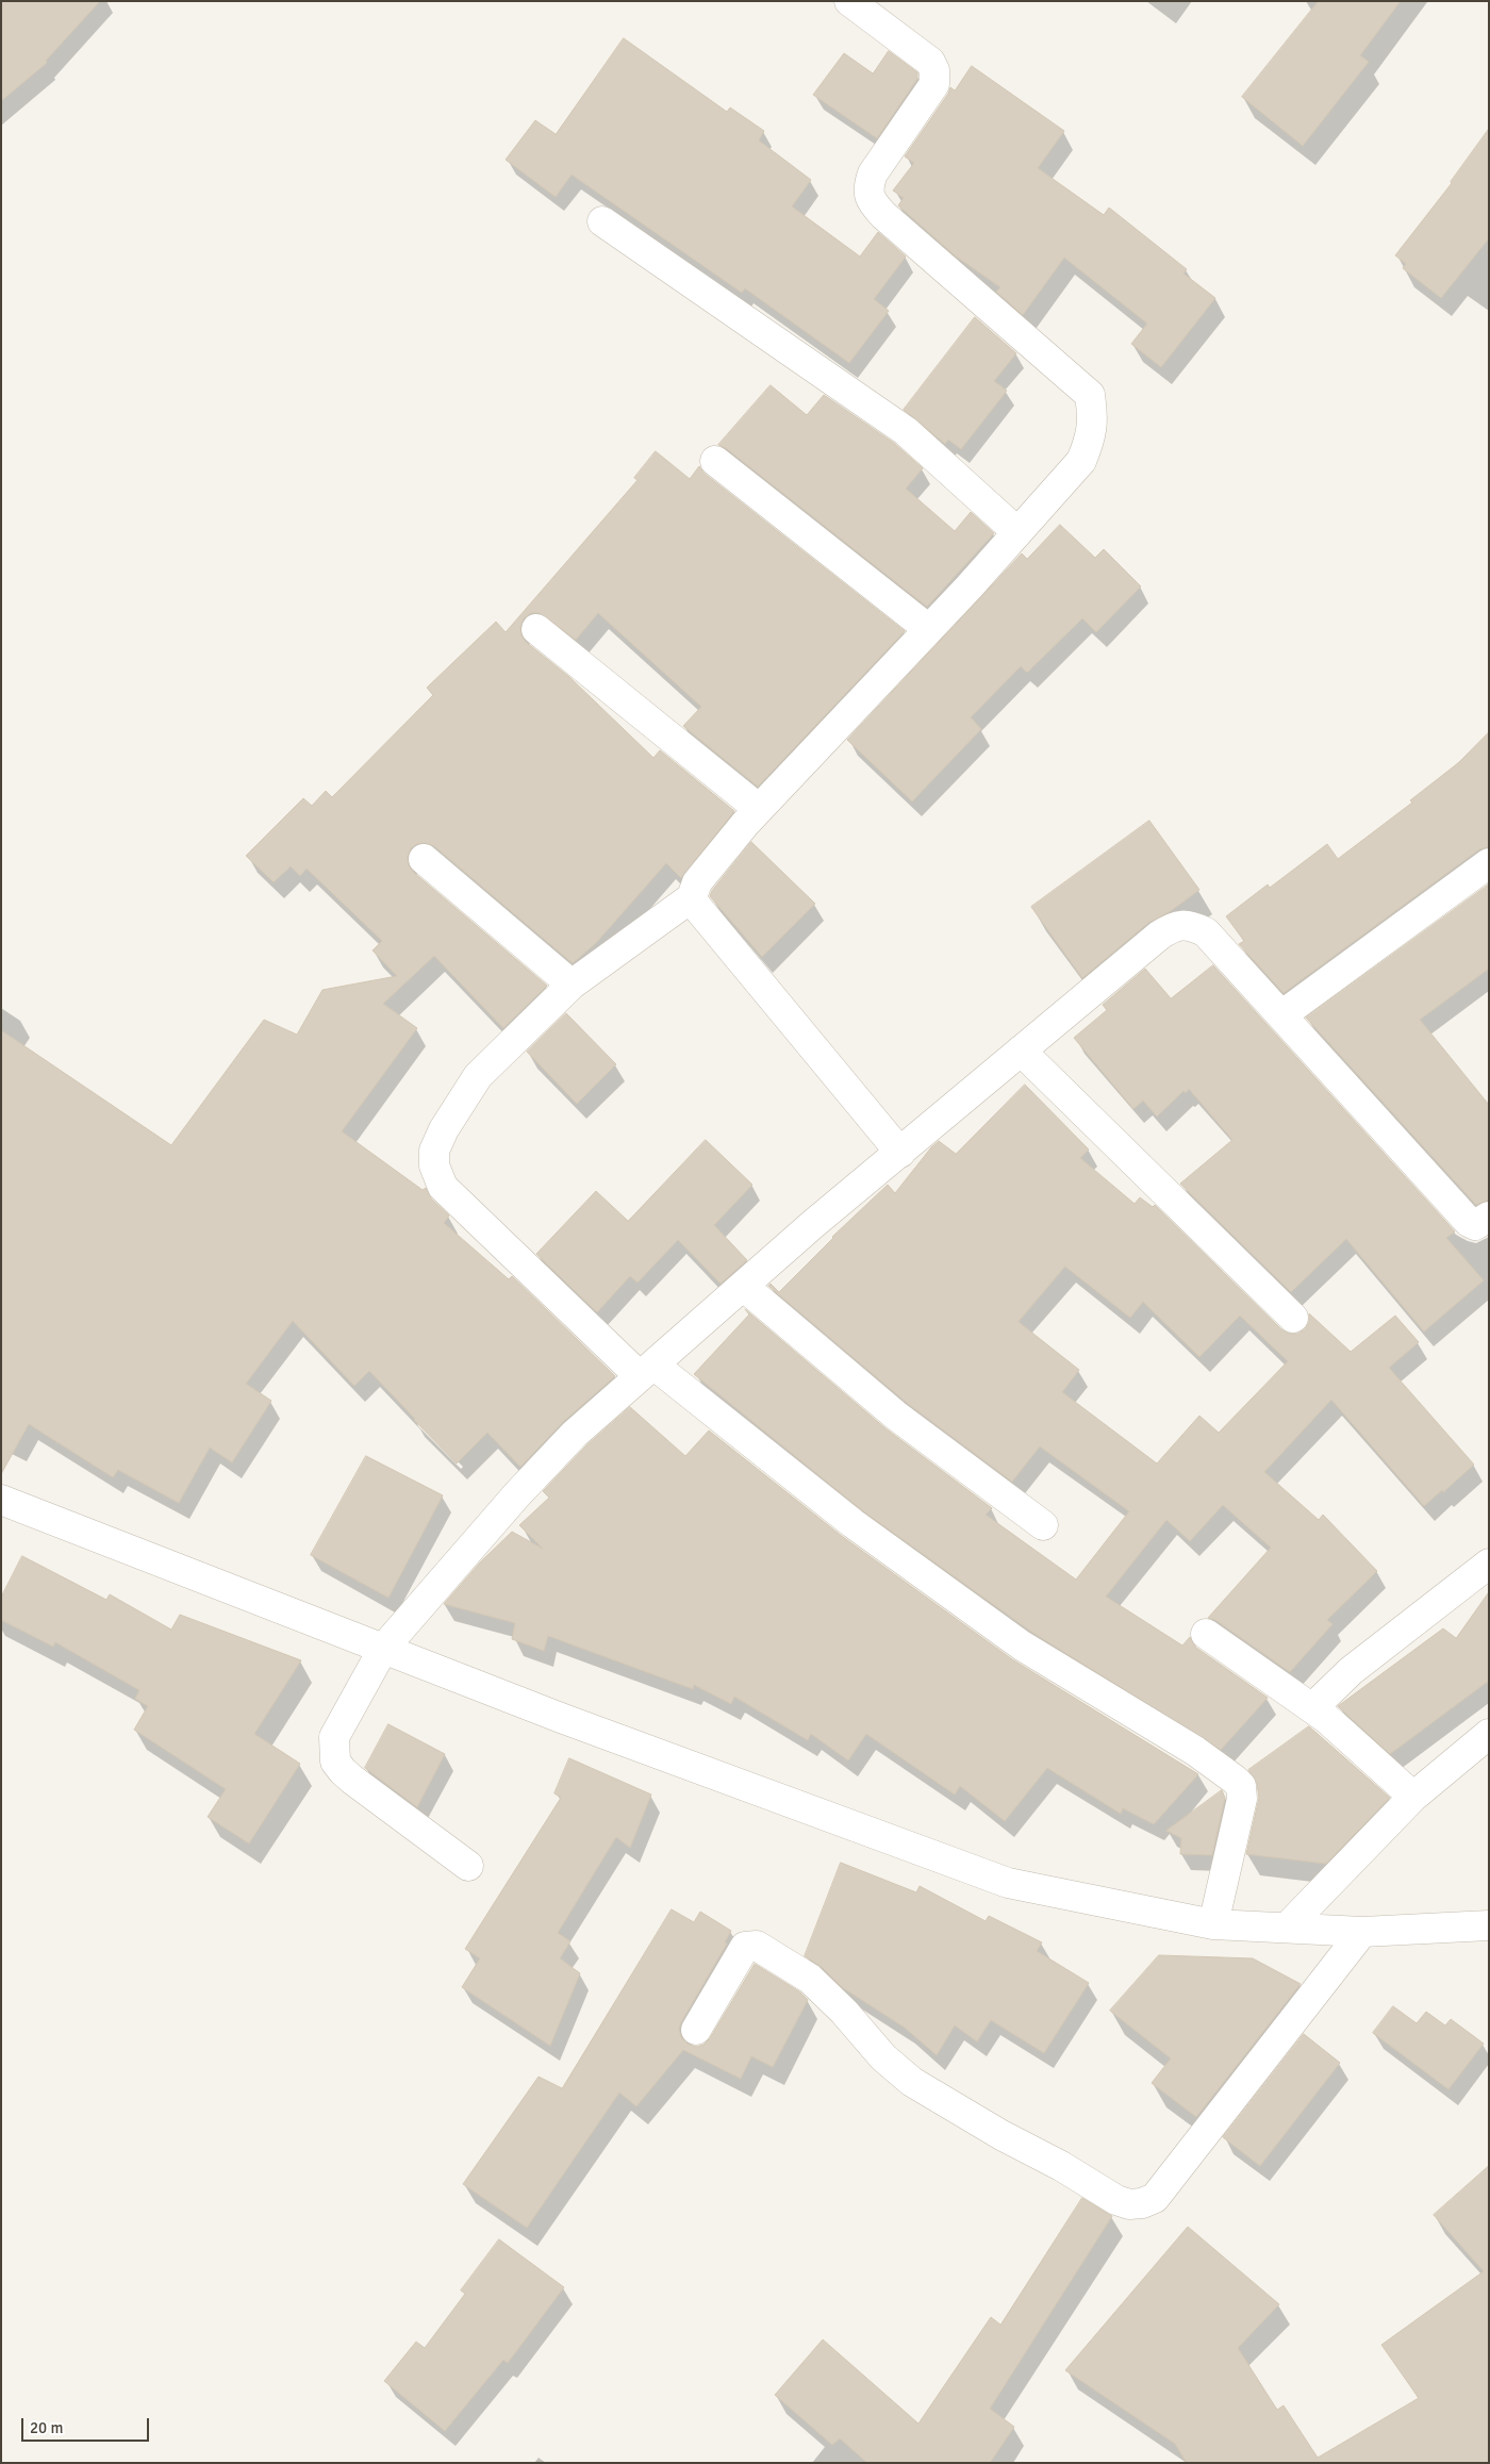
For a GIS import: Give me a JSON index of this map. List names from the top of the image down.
{
  "scale_bar": "20 m"
}
